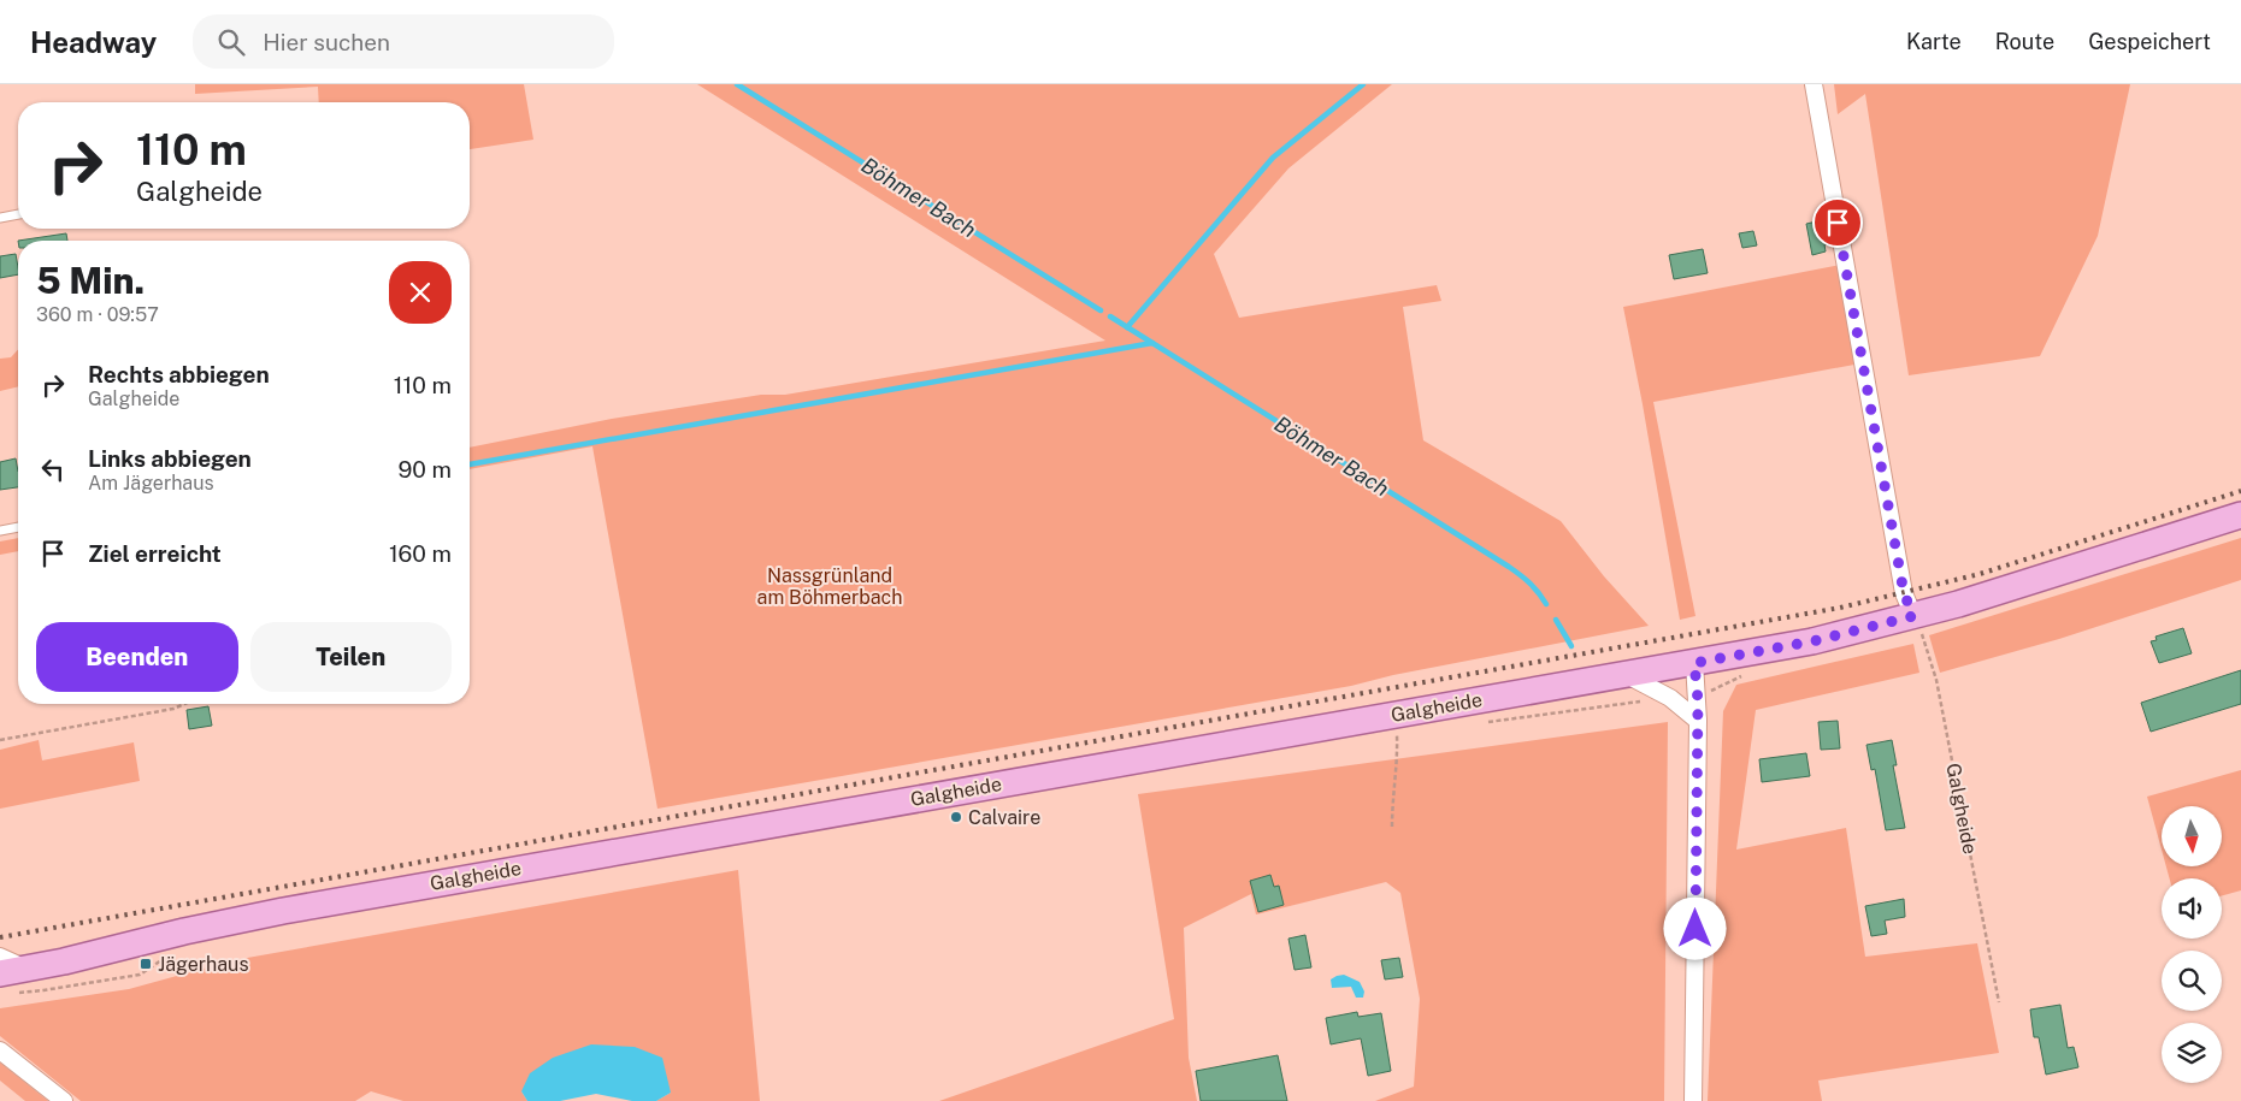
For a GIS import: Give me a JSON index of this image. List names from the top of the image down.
{
  "streets": {
    "main road": ["Galgheide"]
  },
  "water": ["Böhmer Bach"],
  "parks": ["Nassgrünland am Böhmerbach"],
  "places": {
    "other": ["Calvaire"],
    "transit": ["Jägerhaus"]
  },
  "north": "bottom",
  "page": {
    "header": "Headway",
    "search": "Hier suchen",
    "nav": ["Karte", "Route", "Gespeichert"],
    "turn": ["110 m", "Galgheide"],
    "heading": ["5 Min.", "360 m · 09:57"],
    "list": [
      {
        "name": "Rechts abbiegen",
        "note": "Galgheide",
        "value": "110 m"
      },
      {
        "name": "Links abbiegen",
        "note": "Am Jägerhaus",
        "value": "90 m"
      },
      {
        "name": "Ziel erreicht",
        "value": "160 m"
      }
    ],
    "buttons": ["Beenden", "Teilen"]
  }
}
